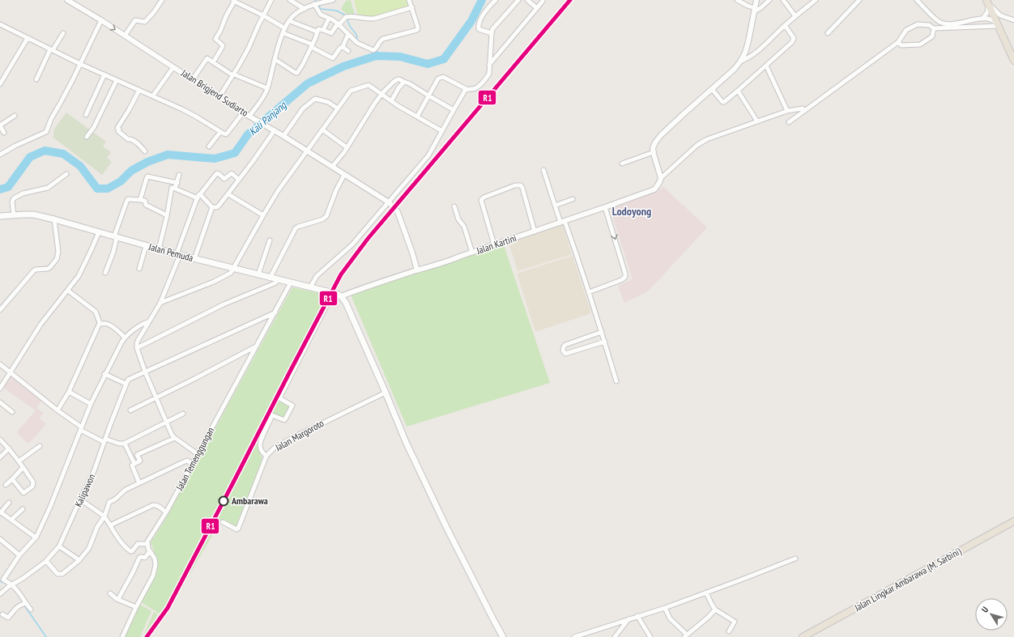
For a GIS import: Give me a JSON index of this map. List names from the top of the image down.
{
  "streets": {
    "highway": ["Jalan Lingkar Ambarawa (M. Sarbini)"],
    "main road": ["Jalan Pemuda"],
    "street": [
      "Jalan Brigjend Sudiarto",
      "Jalan Kartini",
      "Jalan Margoroto",
      "Jalan Temenggungan",
      "Kalipawon"
    ]
  },
  "crossings": [
    ["Jalan Brigjend Sudiarto", "Jalan Kartini"],
    ["Jalan Kartini", "Jalan Pemuda"],
    ["Jalan Pemuda", "Jalan Temenggungan"]
  ],
  "districts": ["Lodoyong"],
  "water": ["Kali Panjang"],
  "places": ["Ambarawa"],
  "lines": ["transit line R1"],
  "north": "top left"
}
